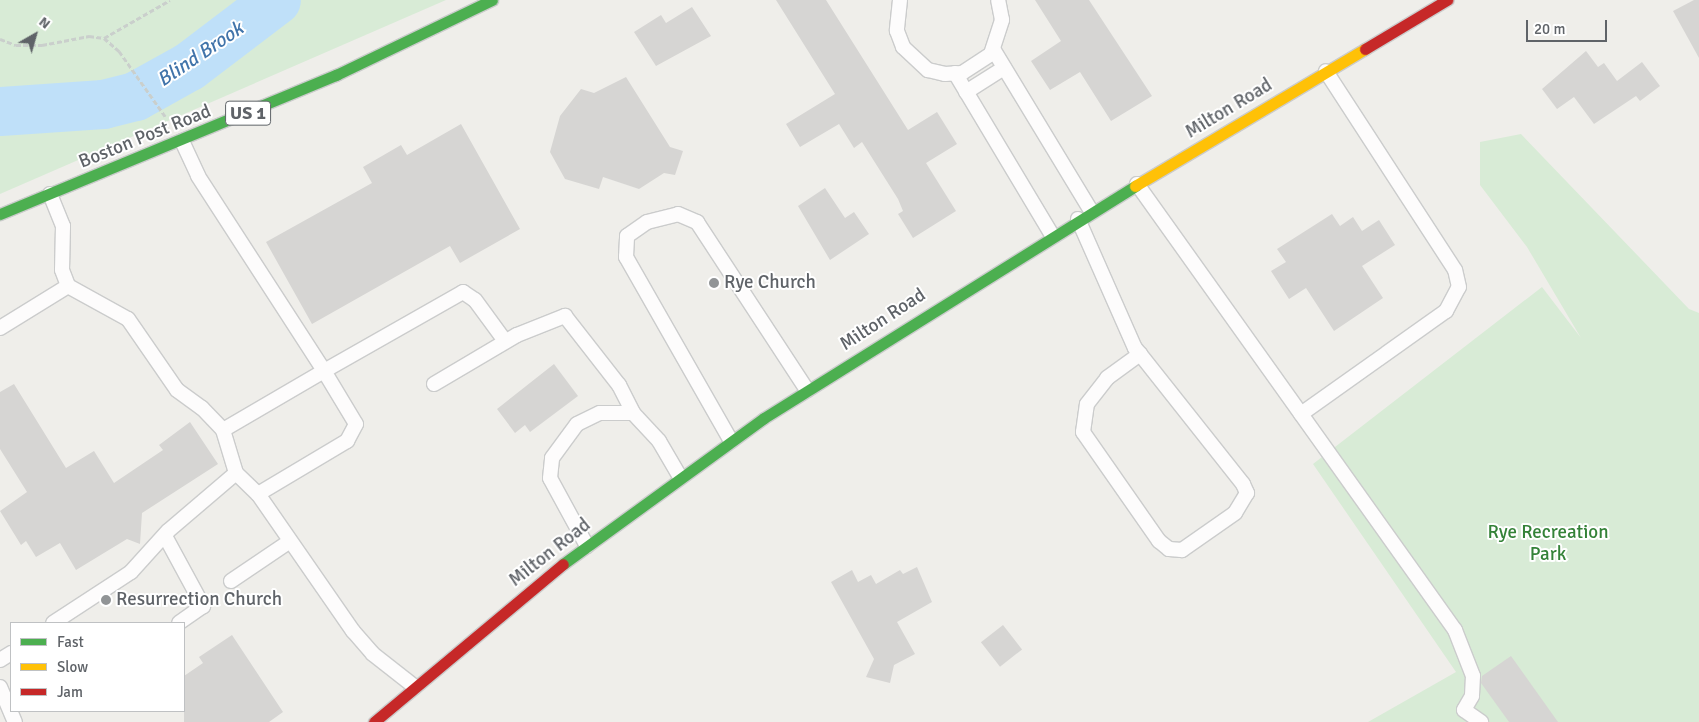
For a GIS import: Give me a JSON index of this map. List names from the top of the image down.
{
  "streets": {
    "street": ["Milton Road", "US 1", "Boston Post Road"]
  },
  "water": ["Blind Brook"],
  "parks": ["Rye Recreation Park"],
  "places": ["Rye Church", "Resurrection Church"],
  "legend": ["Fast", "Slow", "Jam"],
  "scale_bar": "20 m",
  "north": "top right"
}
